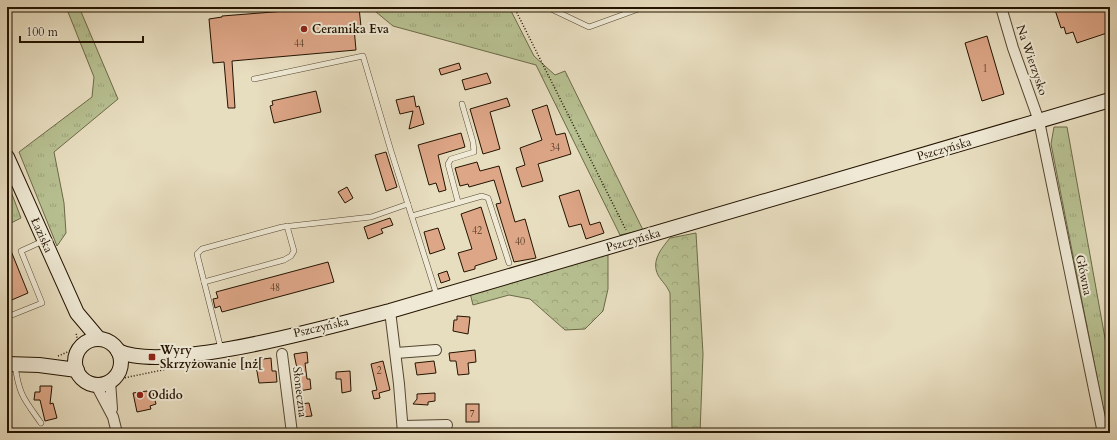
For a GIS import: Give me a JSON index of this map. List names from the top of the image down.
{
  "streets": {
    "main road": ["Pszczyńska", "Łaziska"],
    "street": ["Na Wierzysko", "Główna", "Słoneczna"]
  },
  "crossings": [
    ["Na Wierzysko", "Pszczyńska"],
    ["Na Wierzysko", "Główna"],
    ["Pszczyńska", "Łaziska"],
    ["Pszczyńska", "Główna"]
  ],
  "places": {
    "other": ["Ceramika Eva", "Odido"],
    "transit": ["Wyry Skrzyżowanie [nż["]
  },
  "house_numbers": [
    "44",
    "1",
    "34",
    "42",
    "40",
    "48",
    "2",
    "7"
  ],
  "scale_bar": "100 m"
}
